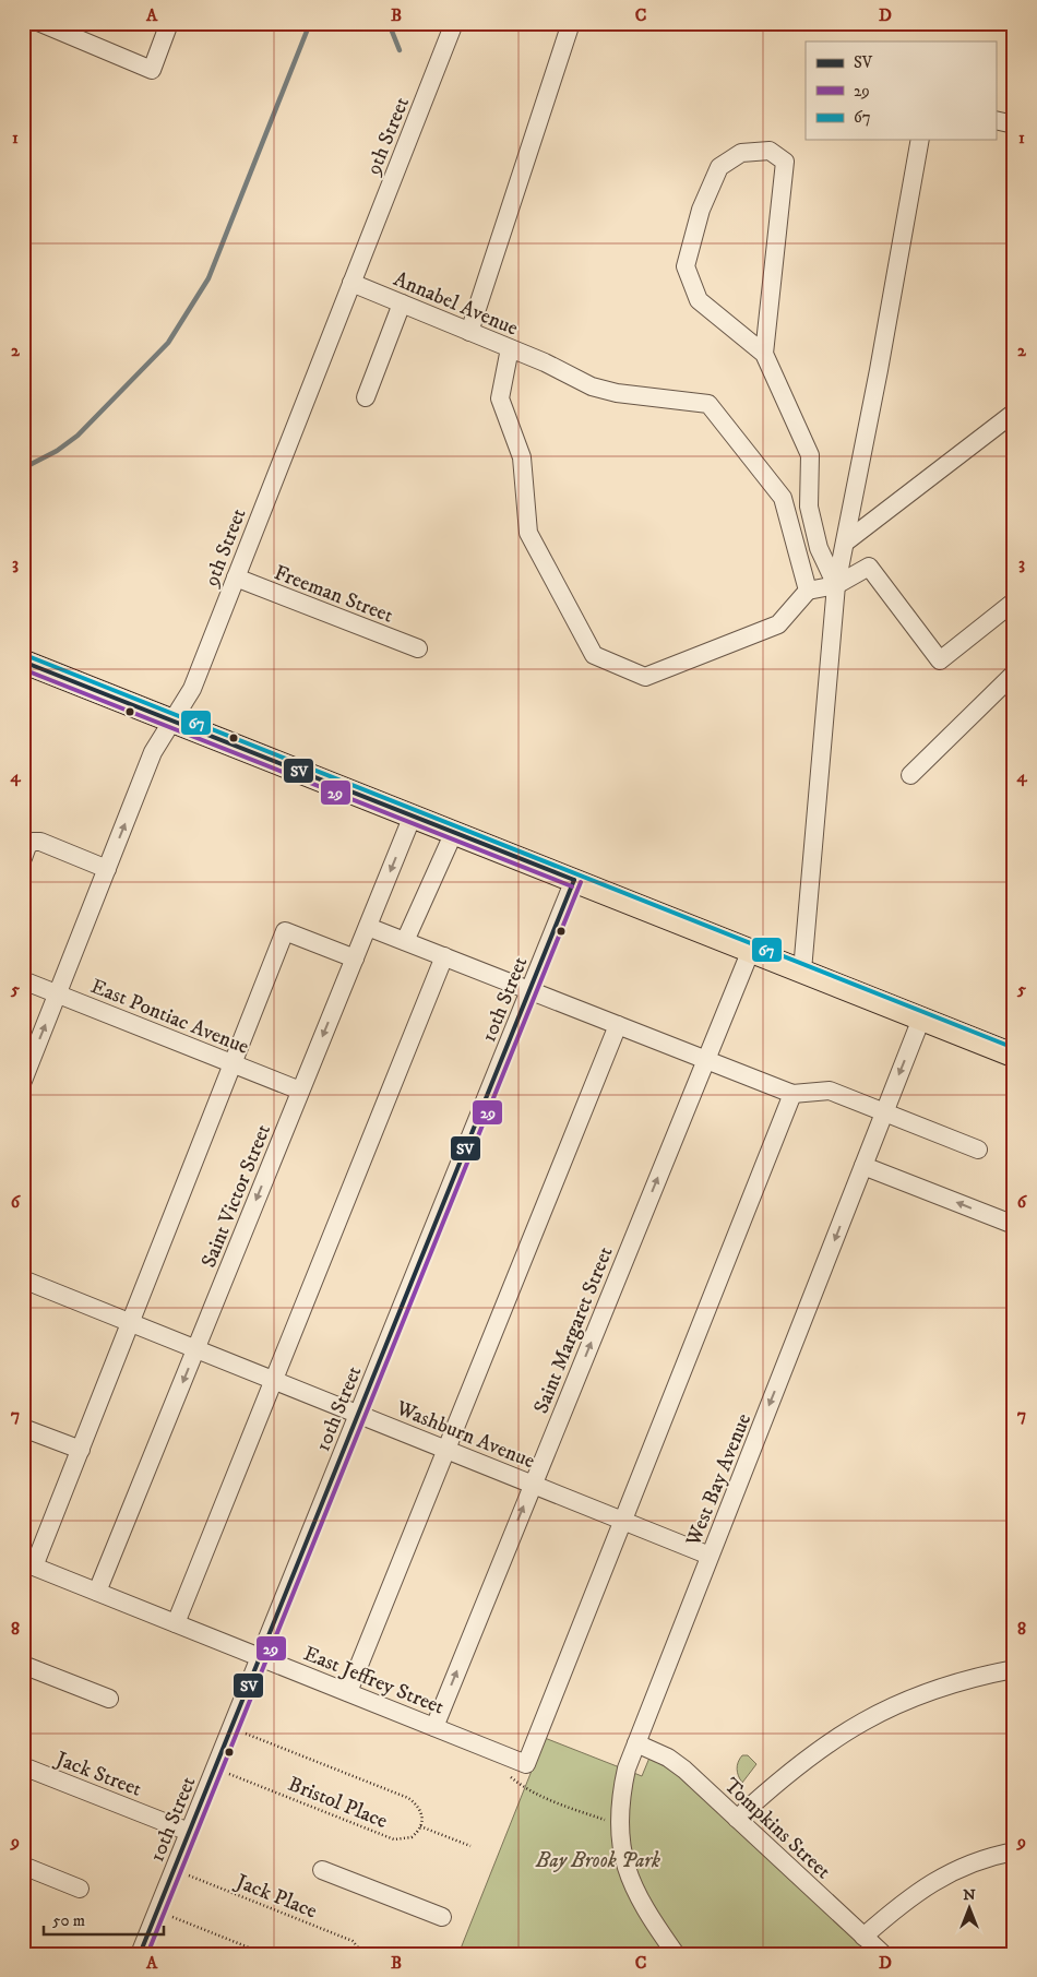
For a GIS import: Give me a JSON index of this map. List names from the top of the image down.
{
  "streets": {
    "street": [
      "9th Street",
      "Annabel Avenue",
      "Freeman Street",
      "10th Street",
      "East Pontiac Avenue",
      "Saint Victor Street",
      "Saint Margaret Street",
      "Washburn Avenue",
      "West Bay Avenue",
      "East Jeffrey Street",
      "Jack Street",
      "Tompkins Street"
    ],
    "path": ["Bristol Place", "Jack Place"]
  },
  "crossings": [
    ["9th Street", "Annabel Avenue"],
    ["9th Street", "Freeman Street"],
    ["9th Street", "East Pontiac Avenue"],
    ["10th Street", "Washburn Avenue"],
    ["10th Street", "East Jeffrey Street"],
    ["10th Street", "Jack Street"],
    ["10th Street", "Bristol Place"],
    ["10th Street", "Jack Place"],
    ["East Pontiac Avenue", "Saint Victor Street"],
    ["Saint Victor Street", "Washburn Avenue"],
    ["Saint Victor Street", "East Jeffrey Street"],
    ["Saint Margaret Street", "Washburn Avenue"],
    ["Saint Margaret Street", "East Jeffrey Street"],
    ["Washburn Avenue", "West Bay Avenue"],
    ["Washburn Avenue", "East Jeffrey Street"],
    ["West Bay Avenue", "Tompkins Street"]
  ],
  "parks": ["Bay Brook Park"],
  "lines": ["transit line 67", "transit line SV", "transit line 29"],
  "legend": ["SV", "29", "67"],
  "scale_bar": "50 m",
  "north": "top",
  "grid": {
    "columns": [
      "A",
      "B",
      "C",
      "D"
    ],
    "rows": [
      "1",
      "2",
      "3",
      "4",
      "5",
      "6",
      "7",
      "8",
      "9"
    ]
  }
}
